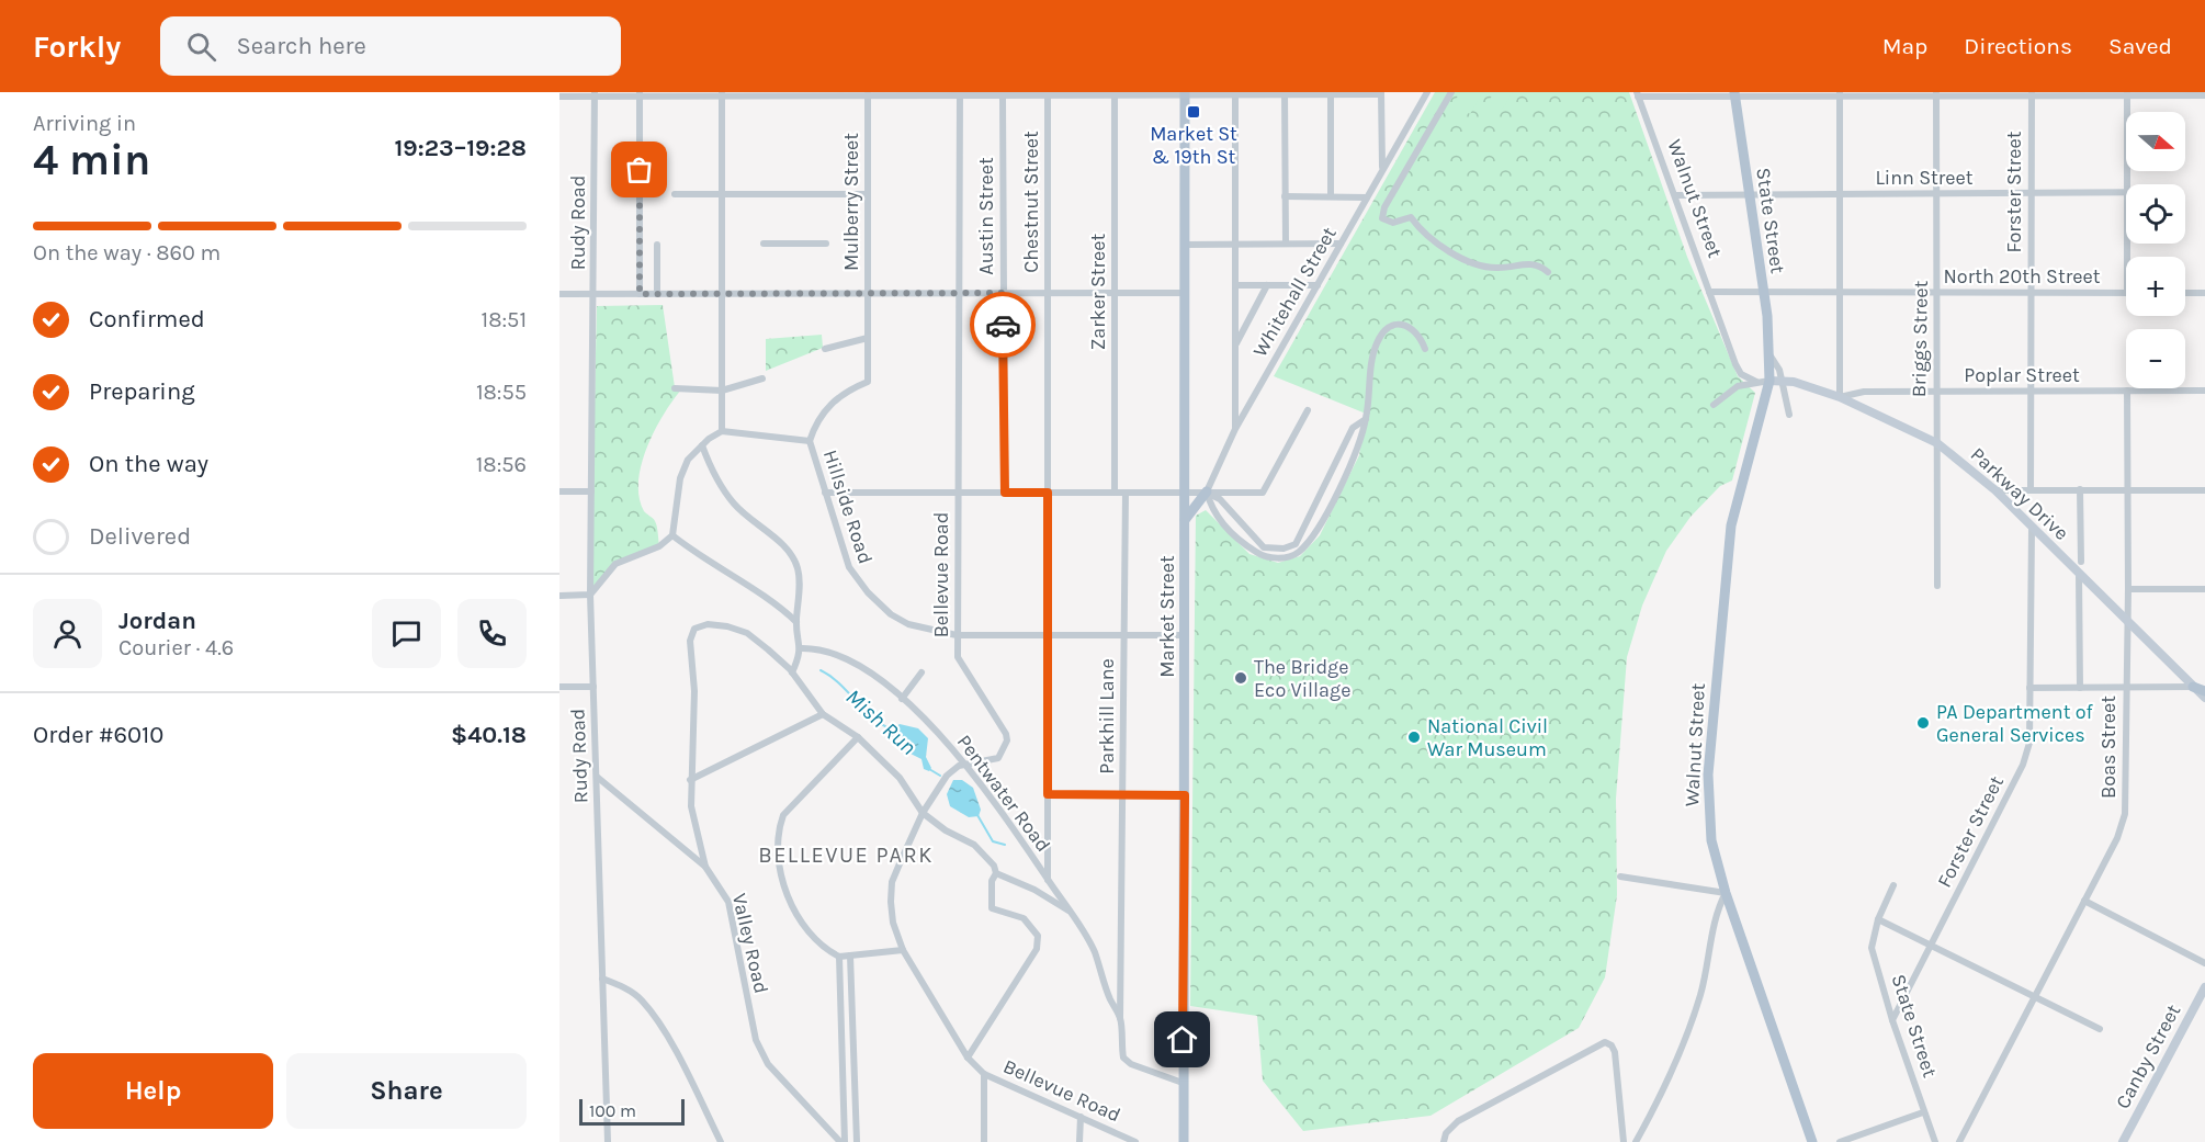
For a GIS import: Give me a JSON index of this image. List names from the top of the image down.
{
  "streets": {
    "main road": ["Walnut Street", "State Street", "Market Street"],
    "street": [
      "Linn Street",
      "Forster Street",
      "Mulberry Street",
      "Chestnut Street",
      "Austin Street",
      "Rudy Road",
      "North 20th Street",
      "Zarker Street",
      "Whitehall Street",
      "Briggs Street",
      "Poplar Street",
      "Parkway Drive",
      "Hillside Road",
      "Bellevue Road",
      "Parkhill Lane",
      "Boas Street",
      "Pentwater Road",
      "Valley Road",
      "Canby Street"
    ]
  },
  "crossings": [
    ["Linn Street", "Forster Street"],
    ["Linn Street", "Walnut Street"],
    ["Linn Street", "State Street"],
    ["Linn Street", "Briggs Street"],
    ["Forster Street", "State Street"],
    ["Forster Street", "North 20th Street"],
    ["Forster Street", "Poplar Street"],
    ["Forster Street", "Parkway Drive"],
    ["Walnut Street", "State Street"],
    ["Walnut Street", "North 20th Street"],
    ["Walnut Street", "Parkway Drive"],
    ["Mulberry Street", "Hillside Road"],
    ["Chestnut Street", "Hillside Road"],
    ["Chestnut Street", "Pentwater Road"],
    ["State Street", "North 20th Street"],
    ["State Street", "Parkway Drive"],
    ["Rudy Road", "Valley Road"],
    ["North 20th Street", "Briggs Street"],
    ["Briggs Street", "Poplar Street"],
    ["Briggs Street", "Parkway Drive"],
    ["Poplar Street", "Parkway Drive"],
    ["Poplar Street", "Boas Street"],
    ["Parkway Drive", "Boas Street"],
    ["Hillside Road", "Bellevue Road"],
    ["Hillside Road", "Market Street"],
    ["Hillside Road", "Parkhill Lane"],
    ["Bellevue Road", "Pentwater Road"]
  ],
  "districts": ["BELLEVUE PARK"],
  "water": ["Mish Run"],
  "places": {
    "transit": ["Market St & 19th St"],
    "other": ["The Bridge Eco Village", "PA Department of General Services", "National Civil War Museum"]
  },
  "scale_bar": "100 m",
  "north": "right",
  "page": {
    "header": "Forkly",
    "search": "Search here",
    "nav": ["Map", "Directions", "Saved"],
    "heading": ["4 min", "Arriving in", "19:23–19:28"],
    "panel": [
      "Jordan",
      "Courier · 4.6",
      "Order #6010",
      "$40.18"
    ],
    "map_buttons": ["+", "−"],
    "bar": "On the way · 860 m",
    "list": [
      ["Confirmed", "18:51"],
      ["Preparing", "18:55"],
      ["On the way", "18:56"],
      "Delivered"
    ],
    "buttons": ["Help", "Share"],
    "scale": "100 m"
  }
}
